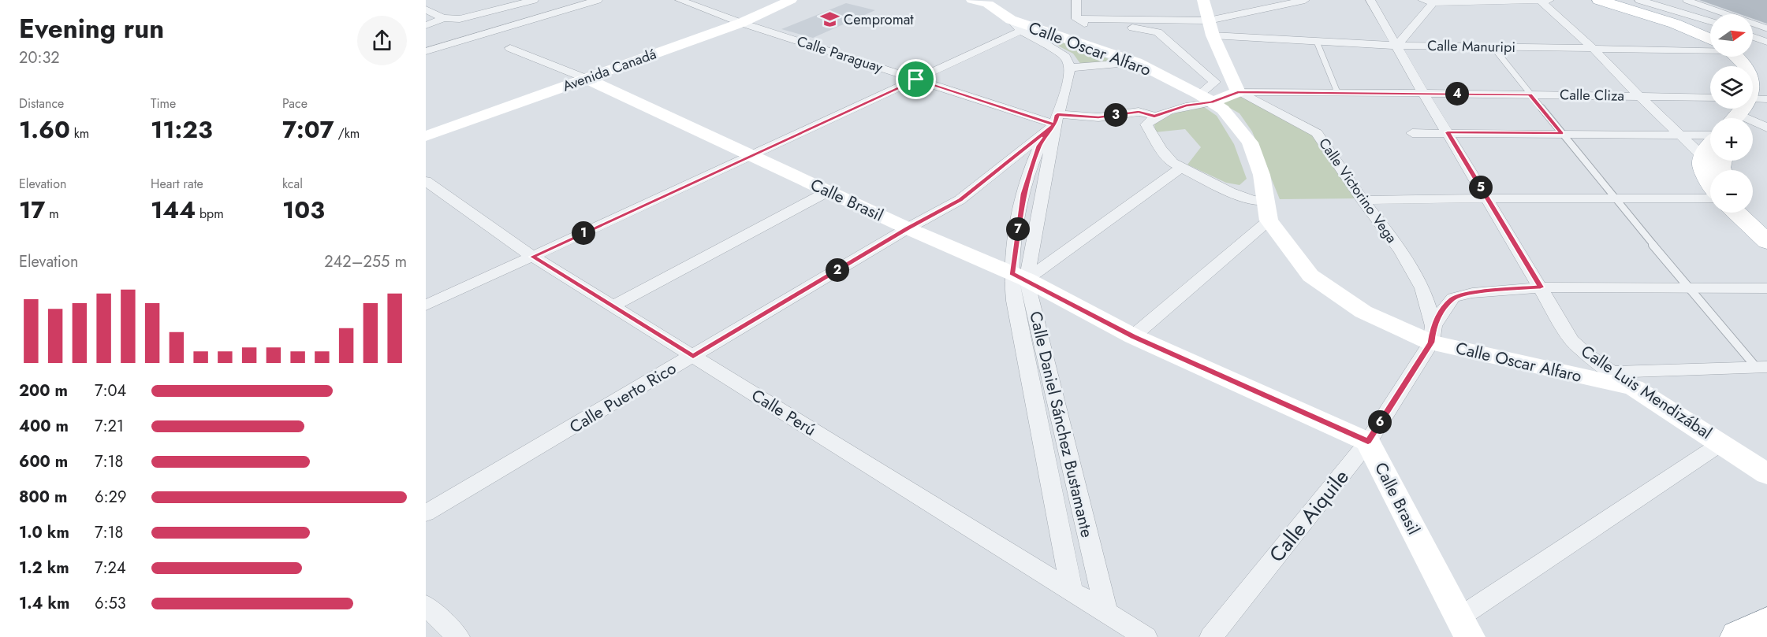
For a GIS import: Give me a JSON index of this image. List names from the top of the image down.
{
  "streets": {
    "street": [
      "Calle Manuripi",
      "Calle Oscar Alfaro",
      "Calle Paraguay",
      "Avenida Canadá",
      "Calle Cliza",
      "Calle Victorino Vega",
      "Calle Brasil",
      "Calle Luis Mendizábal",
      "Calle Puerto Rico",
      "Calle Perú",
      "Calle Daniel Sánchez Bustamante",
      "Calle Aiquile"
    ]
  },
  "crossings": [
    ["Calle Manuripi", "Calle Luis Mendizábal"],
    ["Calle Oscar Alfaro", "Calle Victorino Vega"],
    ["Calle Oscar Alfaro", "Calle Luis Mendizábal"],
    ["Calle Oscar Alfaro", "Calle Aiquile"],
    ["Calle Paraguay", "Avenida Canadá"],
    ["Calle Paraguay", "Calle Puerto Rico"],
    ["Calle Paraguay", "Calle Daniel Sánchez Bustamante"],
    ["Avenida Canadá", "Calle Brasil"],
    ["Calle Cliza", "Calle Victorino Vega"],
    ["Calle Cliza", "Calle Luis Mendizábal"],
    ["Calle Victorino Vega", "Calle Aiquile"],
    ["Calle Brasil", "Calle Puerto Rico"],
    ["Calle Brasil", "Calle Daniel Sánchez Bustamante"],
    ["Calle Brasil", "Calle Aiquile"],
    ["Calle Luis Mendizábal", "Calle Aiquile"],
    ["Calle Puerto Rico", "Calle Perú"],
    ["Calle Puerto Rico", "Calle Daniel Sánchez Bustamante"],
    ["Calle Perú", "Calle Daniel Sánchez Bustamante"]
  ],
  "places": {
    "school or university": ["Cempromat"]
  },
  "north": "right",
  "page": {
    "heading": ["Evening run", "20:32"],
    "map_buttons": ["+", "−"],
    "stats": [
      ["Distance", "1.60 km"],
      ["Time", "11:23"],
      ["Pace", "7:07 /km"],
      ["Elevation", "17 m"],
      ["Heart rate", "144 bpm"],
      ["kcal", "103"]
    ],
    "pins": [
      "4",
      "3",
      "5",
      "7",
      "1",
      "2",
      "6"
    ],
    "chart": ["Elevation", "242–255 m"],
    "list": [
      {
        "name": "200 m",
        "note": "7:04"
      },
      {
        "name": "400 m",
        "note": "7:21"
      },
      {
        "name": "600 m",
        "note": "7:18"
      },
      {
        "name": "800 m",
        "note": "6:29"
      },
      {
        "name": "1.0 km",
        "note": "7:18"
      },
      {
        "name": "1.2 km",
        "note": "7:24"
      },
      {
        "name": "1.4 km",
        "note": "6:53"
      }
    ]
  }
}
